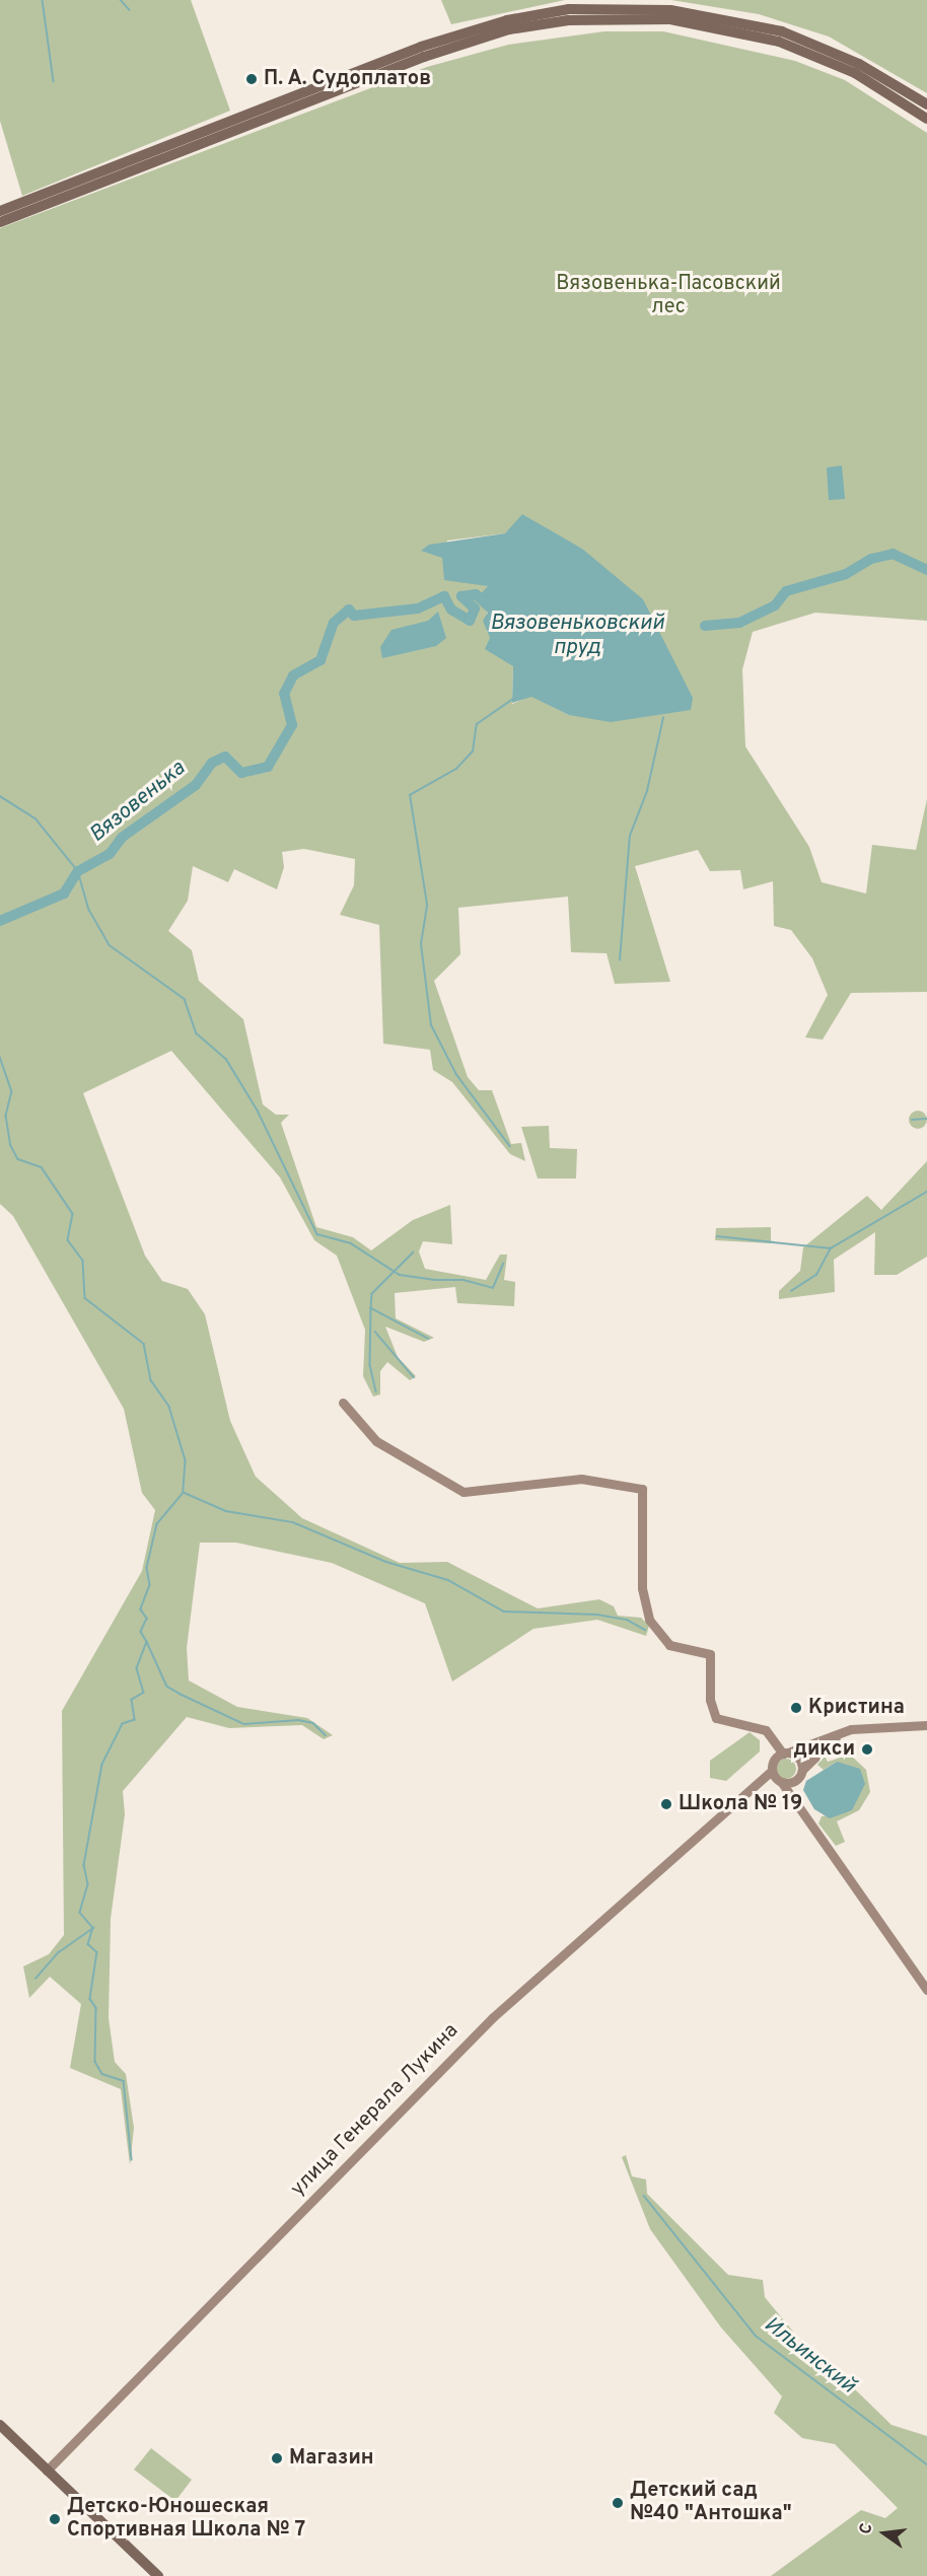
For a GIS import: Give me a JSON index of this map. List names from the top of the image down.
{
  "streets": {
    "main road": ["улица Генерала Лукина"]
  },
  "water": ["Вязовеньковский пруд", "Вязовенька", "Ильинский"],
  "parks": ["Вязовенька-Пасовский лес"],
  "places": [
    "П. А. Судоплатов",
    "Кристина",
    "дикси",
    "Школа № 19",
    "Магазин",
    "Детский сад №40 \"Антошка\"",
    "Детско-Юношеская Спортивная Школа № 7"
  ],
  "north": "left"
}
